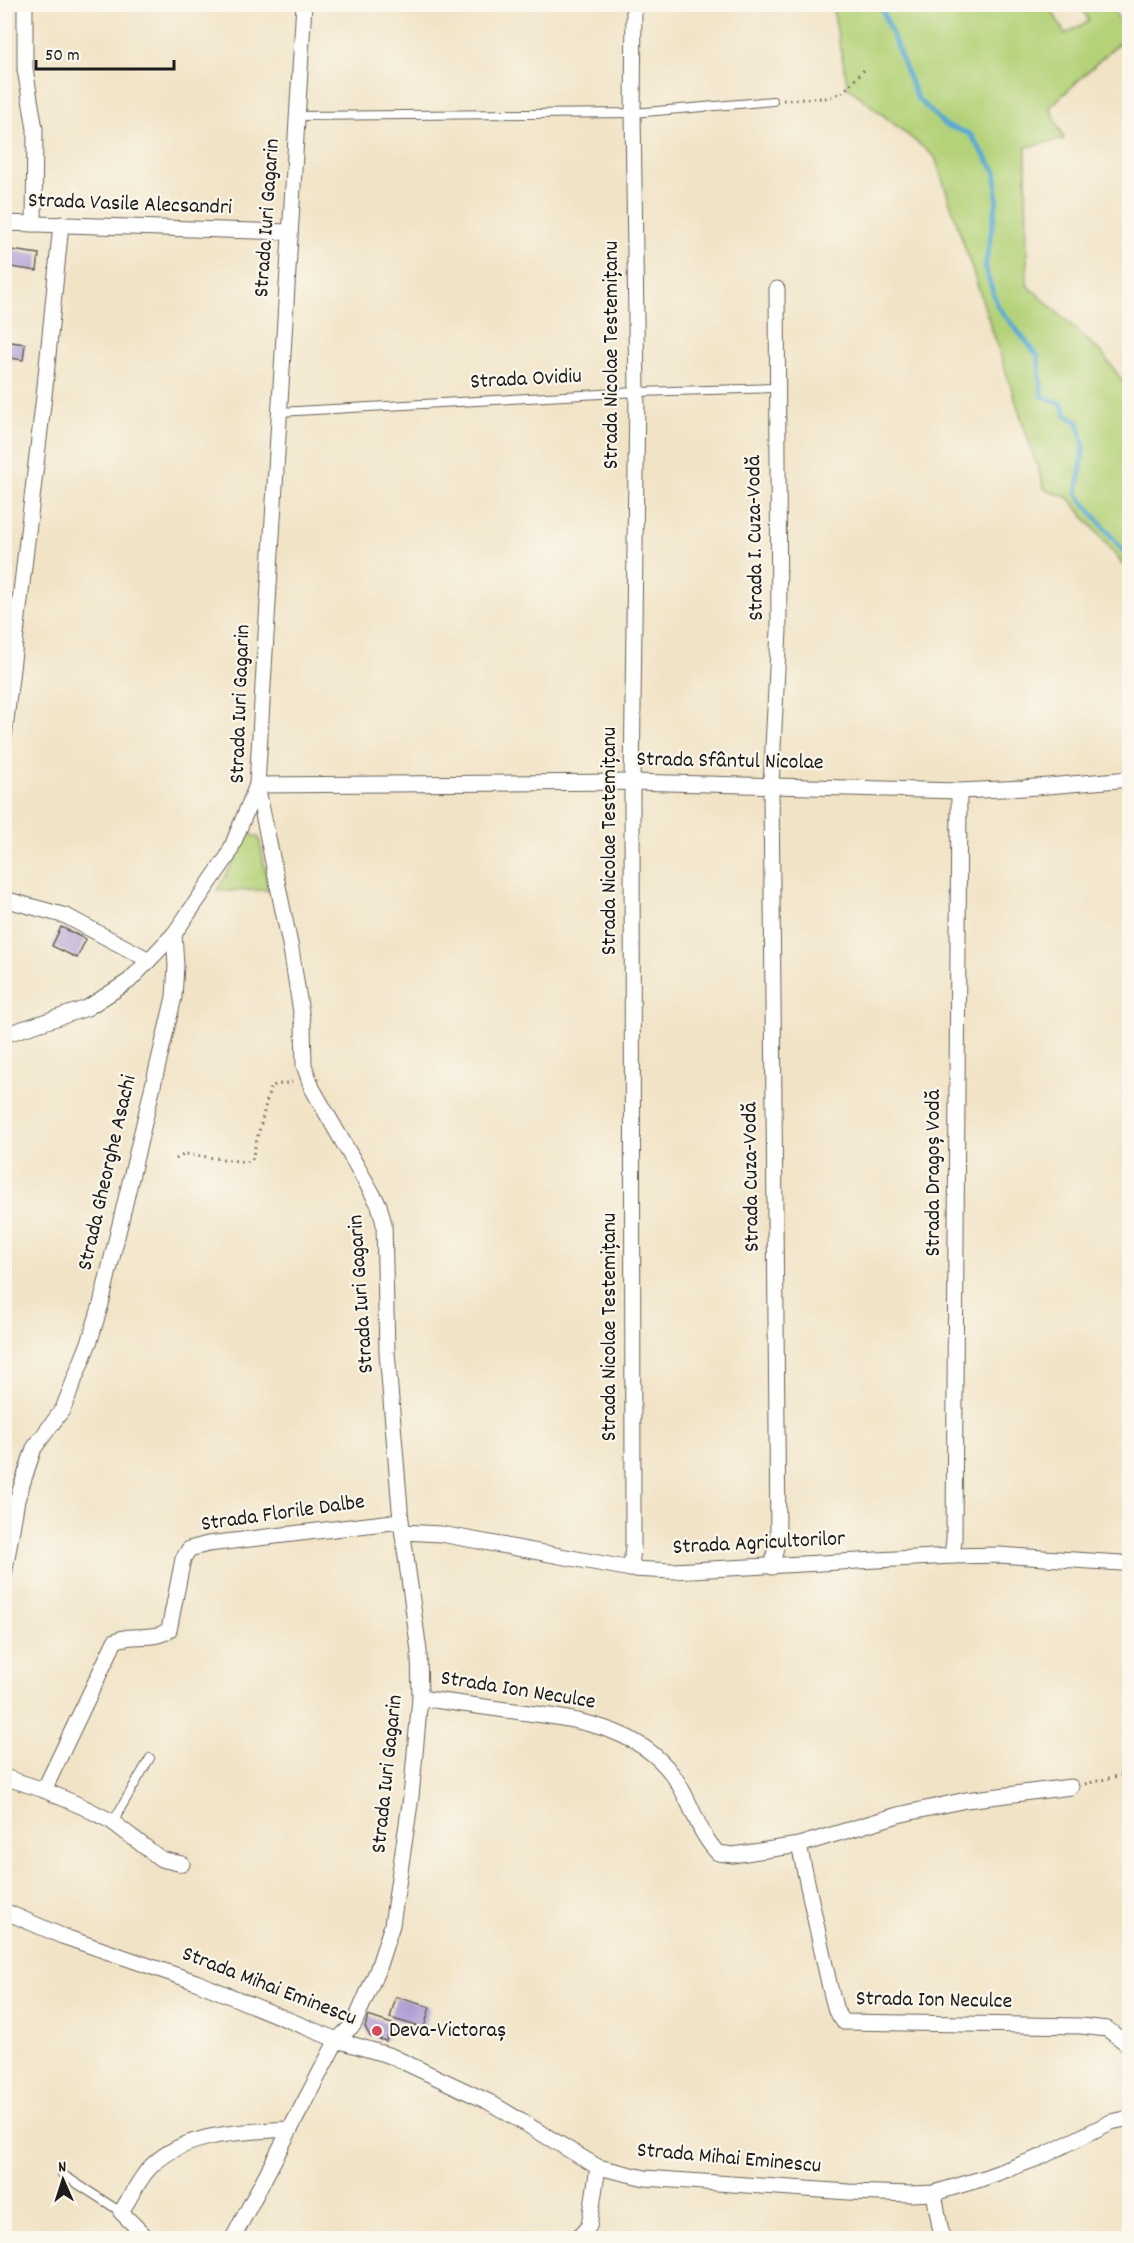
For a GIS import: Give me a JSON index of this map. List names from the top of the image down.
{
  "streets": {
    "street": [
      "Strada Vasile Alecsandri",
      "Strada Iuri Gagarin",
      "Strada Nicolae Testemițanu",
      "Strada I. Cuza-Vodă",
      "Strada Sfântul Nicolae",
      "Strada Gheorghe Asachi",
      "Strada Dragoș Vodă",
      "Strada Cuza-Vodă",
      "Strada Florile Dalbe",
      "Strada Agricultorilor",
      "Strada Ion Neculce",
      "Strada Mihai Eminescu"
    ],
    "lane": ["Strada Ovidiu"]
  },
  "crossings": [
    ["Strada Vasile Alecsandri", "Strada Iuri Gagarin"],
    ["Strada Iuri Gagarin", "Strada Ovidiu"],
    ["Strada Iuri Gagarin", "Strada Sfântul Nicolae"],
    ["Strada Iuri Gagarin", "Strada Florile Dalbe"],
    ["Strada Iuri Gagarin", "Strada Agricultorilor"],
    ["Strada Iuri Gagarin", "Strada Ion Neculce"],
    ["Strada Iuri Gagarin", "Strada Mihai Eminescu"],
    ["Strada Nicolae Testemițanu", "Strada Ovidiu"],
    ["Strada Nicolae Testemițanu", "Strada Sfântul Nicolae"],
    ["Strada Nicolae Testemițanu", "Strada Agricultorilor"],
    ["Strada Ovidiu", "Strada I. Cuza-Vodă"],
    ["Strada I. Cuza-Vodă", "Strada Sfântul Nicolae"],
    ["Strada I. Cuza-Vodă", "Strada Cuza-Vodă"],
    ["Strada Sfântul Nicolae", "Strada Dragoș Vodă"],
    ["Strada Sfântul Nicolae", "Strada Cuza-Vodă"],
    ["Strada Dragoș Vodă", "Strada Agricultorilor"],
    ["Strada Cuza-Vodă", "Strada Agricultorilor"],
    ["Strada Florile Dalbe", "Strada Agricultorilor"]
  ],
  "places": ["Deva-Victoraș"],
  "scale_bar": "50 m",
  "north": "top"
}
